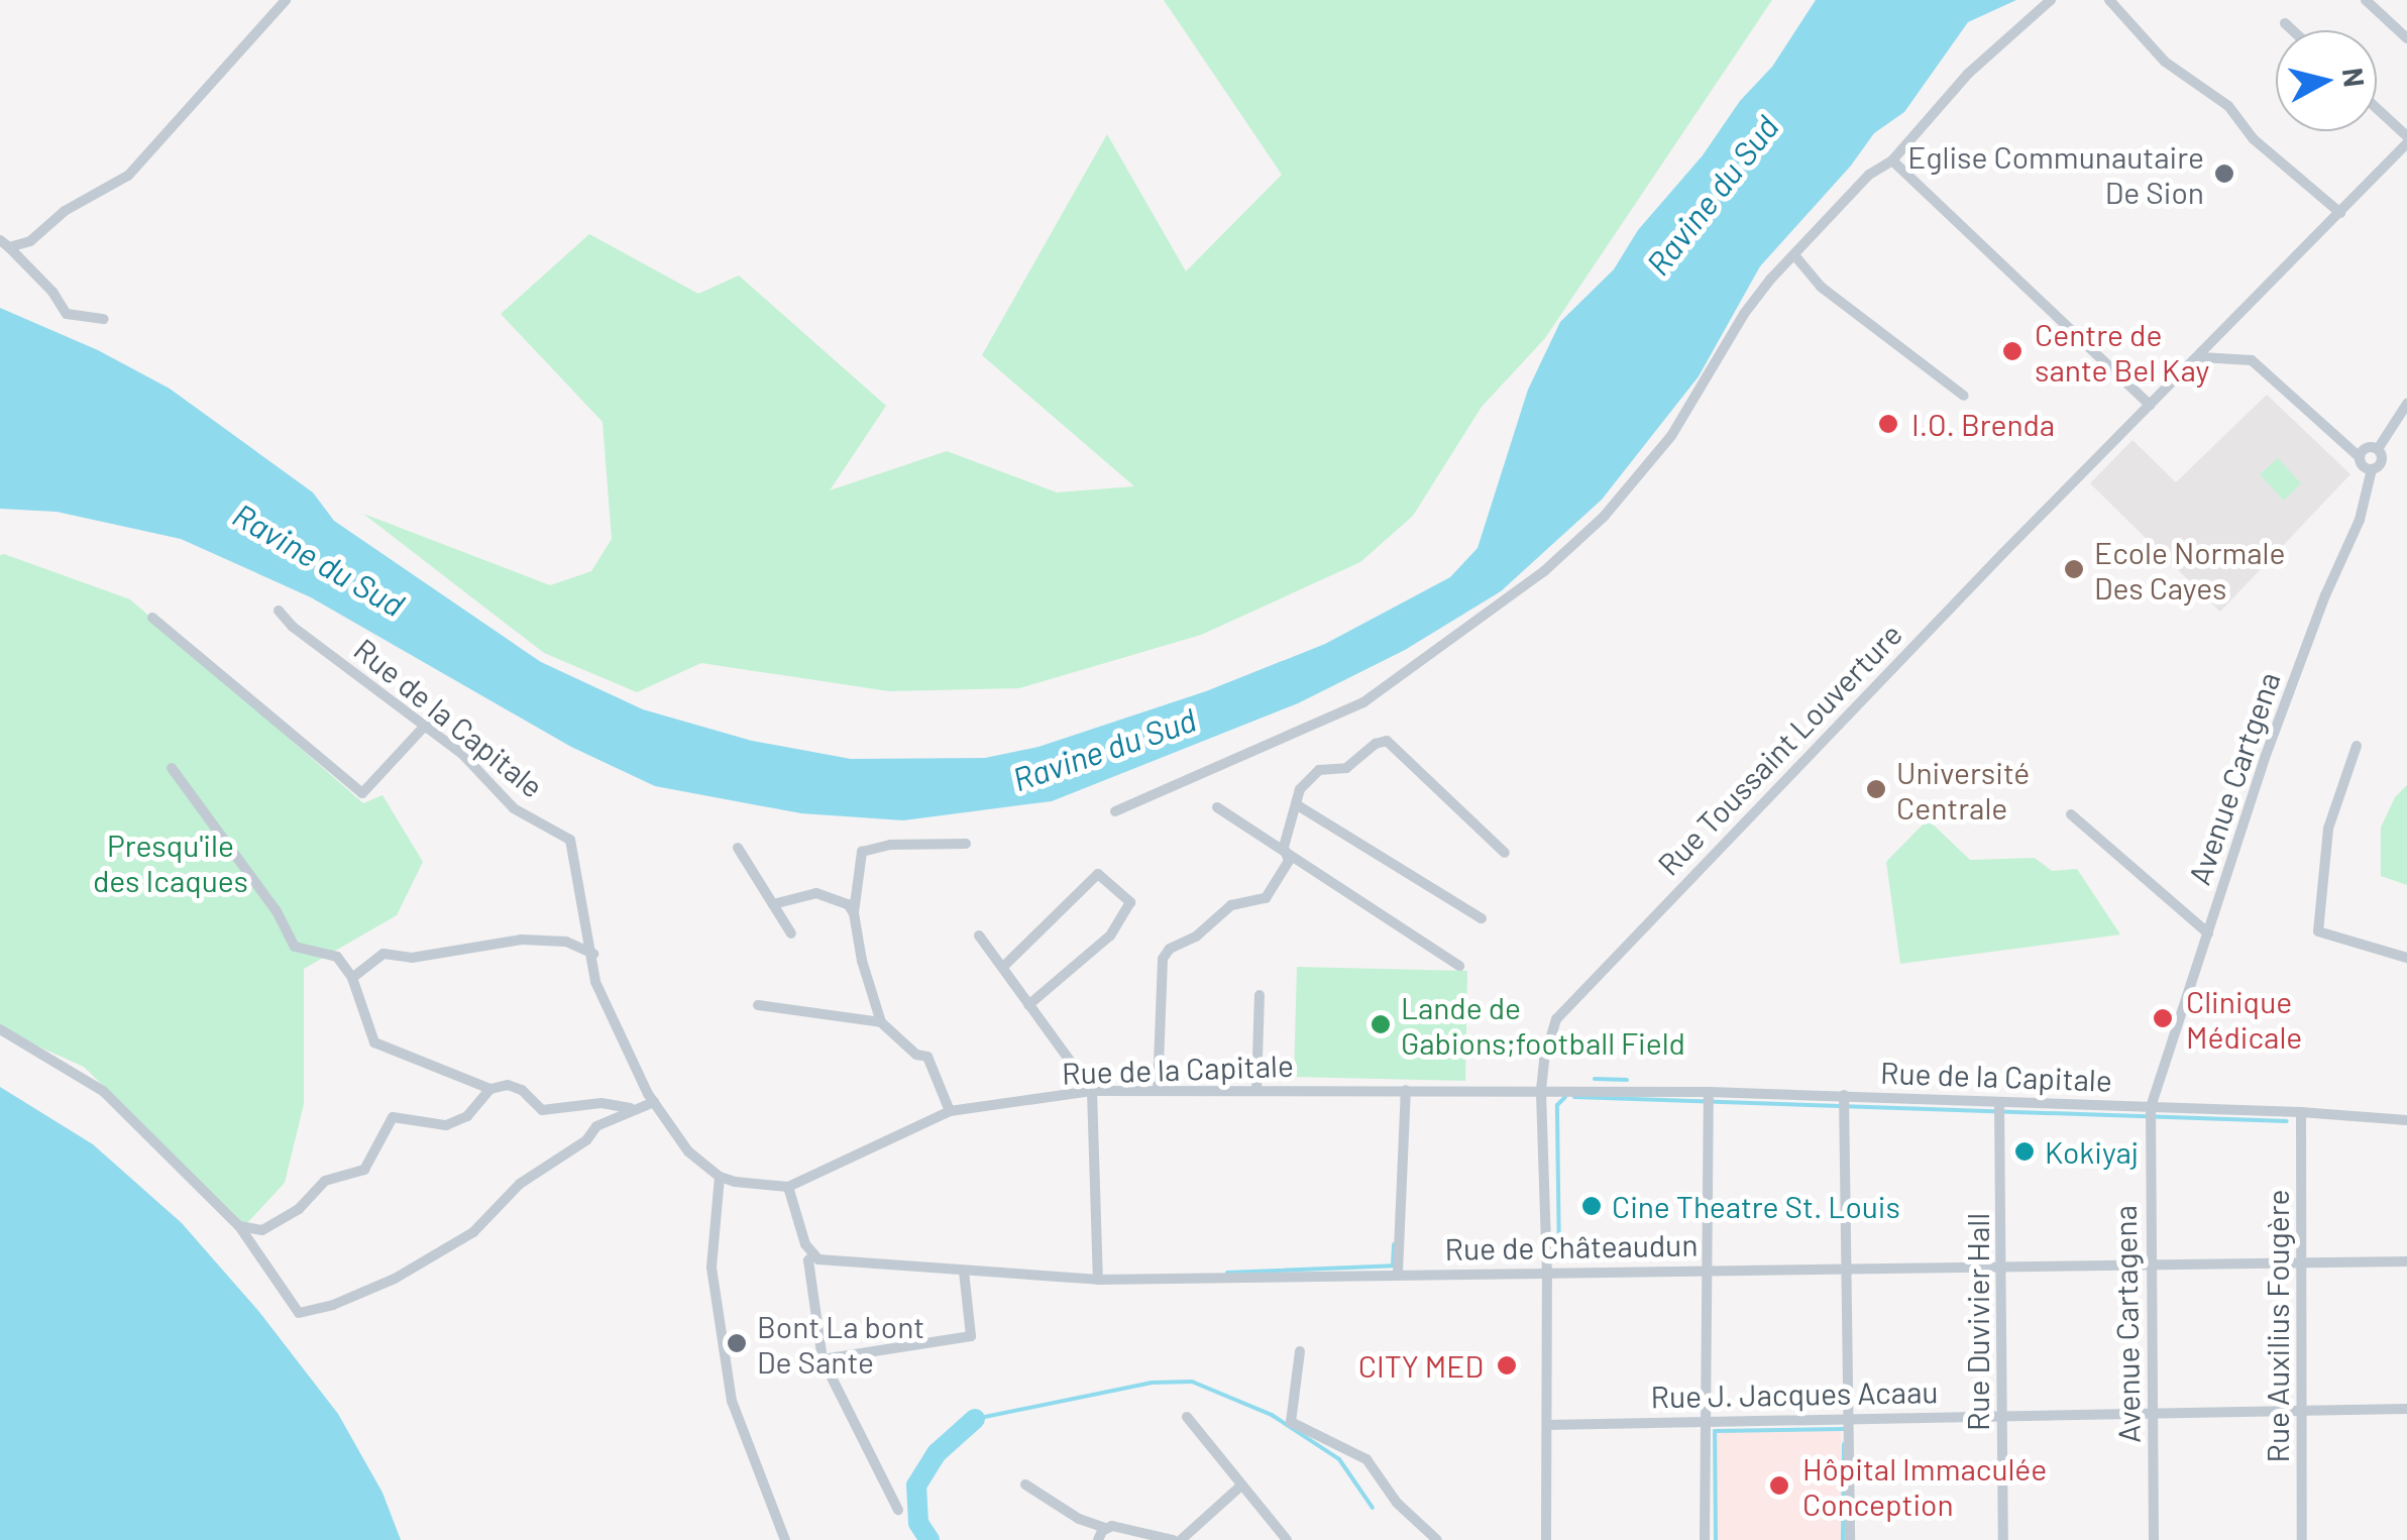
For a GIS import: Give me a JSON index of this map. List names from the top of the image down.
{
  "streets": {
    "street": [
      "Rue de la Capitale",
      "Rue Toussaint Louverture",
      "Avenue Cartgena",
      "Rue de Châteaudun",
      "Rue Duvivier Hall",
      "Avenue Cartagena",
      "Rue Auxilius Fougère",
      "Rue J. Jacques Acaau"
    ]
  },
  "crossings": [
    ["Rue de la Capitale", "Rue Toussaint Louverture"],
    ["Rue de la Capitale", "Avenue Cartgena"],
    ["Rue de la Capitale", "Rue Duvivier Hall"],
    ["Rue de la Capitale", "Avenue Cartagena"],
    ["Rue de la Capitale", "Rue Auxilius Fougère"],
    ["Rue Toussaint Louverture", "Rue de Châteaudun"],
    ["Rue Toussaint Louverture", "Rue J. Jacques Acaau"],
    ["Avenue Cartgena", "Avenue Cartagena"],
    ["Rue de Châteaudun", "Rue Duvivier Hall"],
    ["Rue de Châteaudun", "Avenue Cartagena"],
    ["Rue de Châteaudun", "Rue Auxilius Fougère"],
    ["Rue Duvivier Hall", "Rue J. Jacques Acaau"],
    ["Avenue Cartagena", "Rue J. Jacques Acaau"],
    ["Rue Auxilius Fougère", "Rue J. Jacques Acaau"]
  ],
  "water": ["Ravine du Sud"],
  "parks": ["Presqu'ile des Icaques"],
  "places": [
    "Eglise Communautaire De Sion",
    "Centre de sante Bel Kay",
    "I.O. Brenda",
    "Ecole Normale Des Cayes",
    "Université Centrale",
    "Clinique Médicale",
    "Lande de Gabions;football Field",
    "Kokiyaj",
    "Cine Theatre St. Louis",
    "Bont La bont De Sante",
    "CITY MED",
    "Hôpital Immaculée Conception"
  ],
  "north": "right"
}
